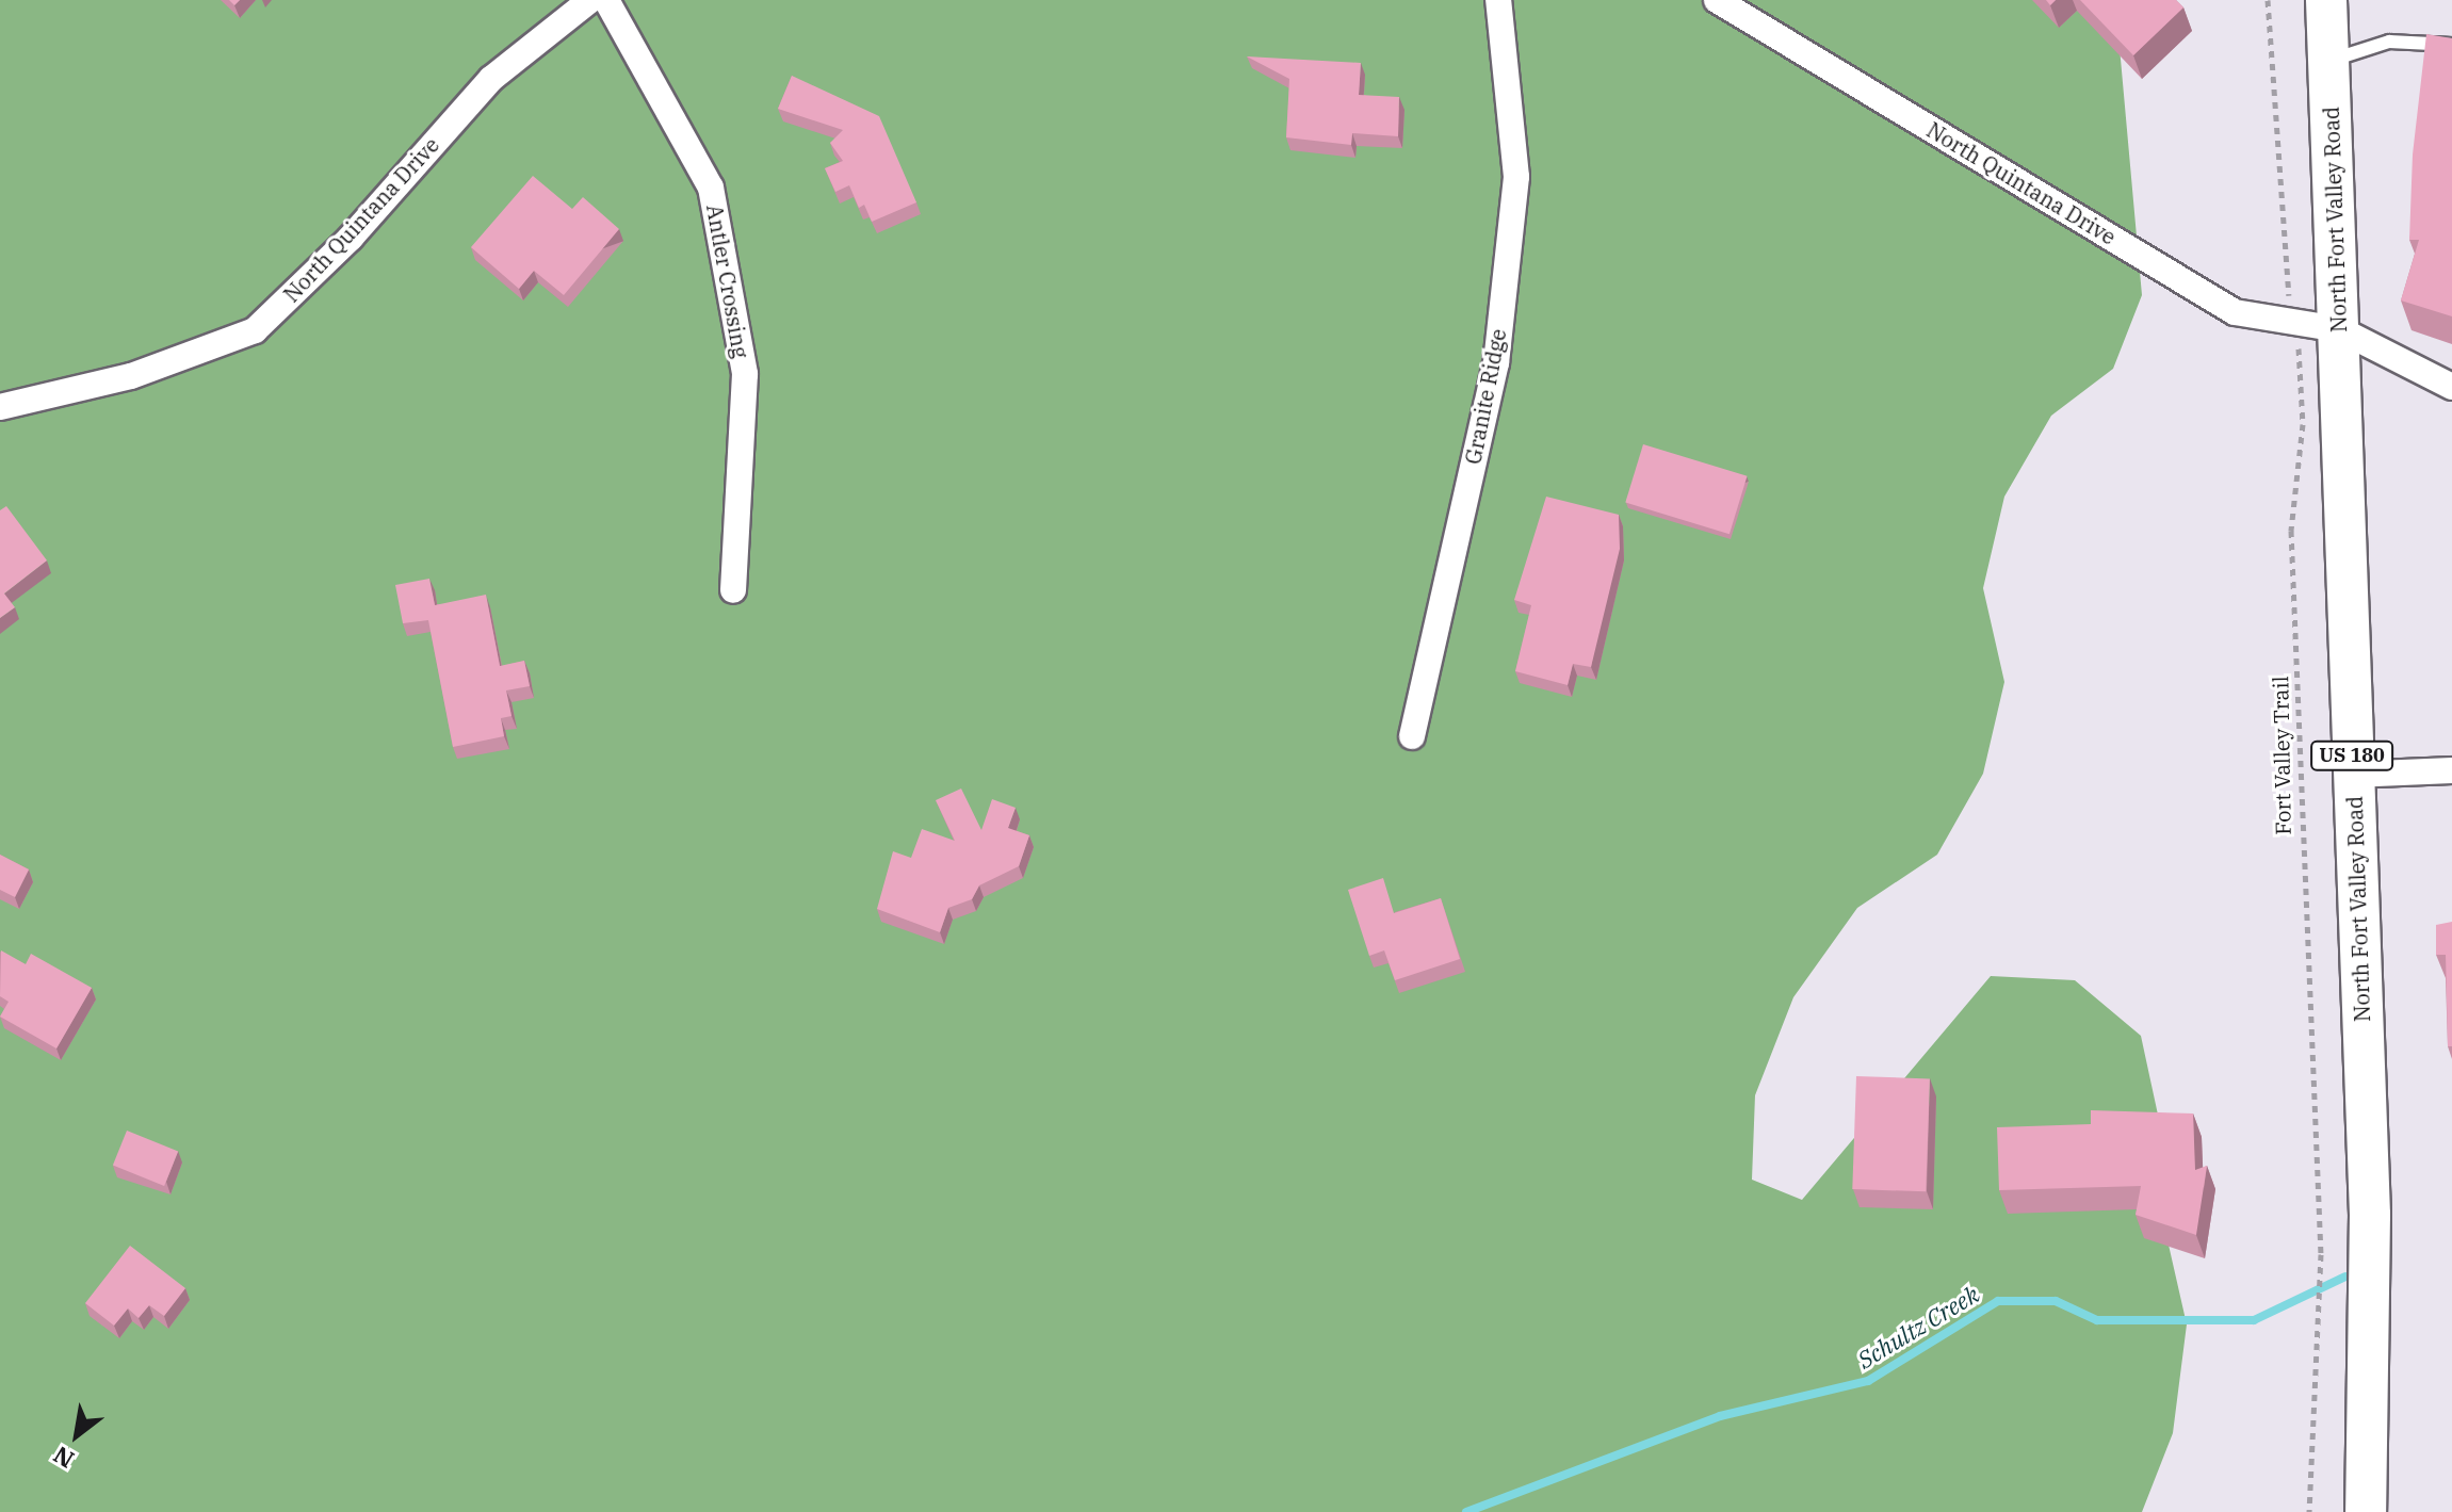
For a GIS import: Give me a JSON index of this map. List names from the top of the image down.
{
  "streets": {
    "main road": ["North Fort Valley Road", "US 180"],
    "street": ["North Quintana Drive", "Antler Crossing", "Granite Ridge"],
    "path": ["Fort Valley Trail"]
  },
  "crossings": [
    ["North Quintana Drive", "North Fort Valley Road"],
    ["North Quintana Drive", "Fort Valley Trail"]
  ],
  "water": ["Schultz Creek"],
  "north": "bottom left"
}
